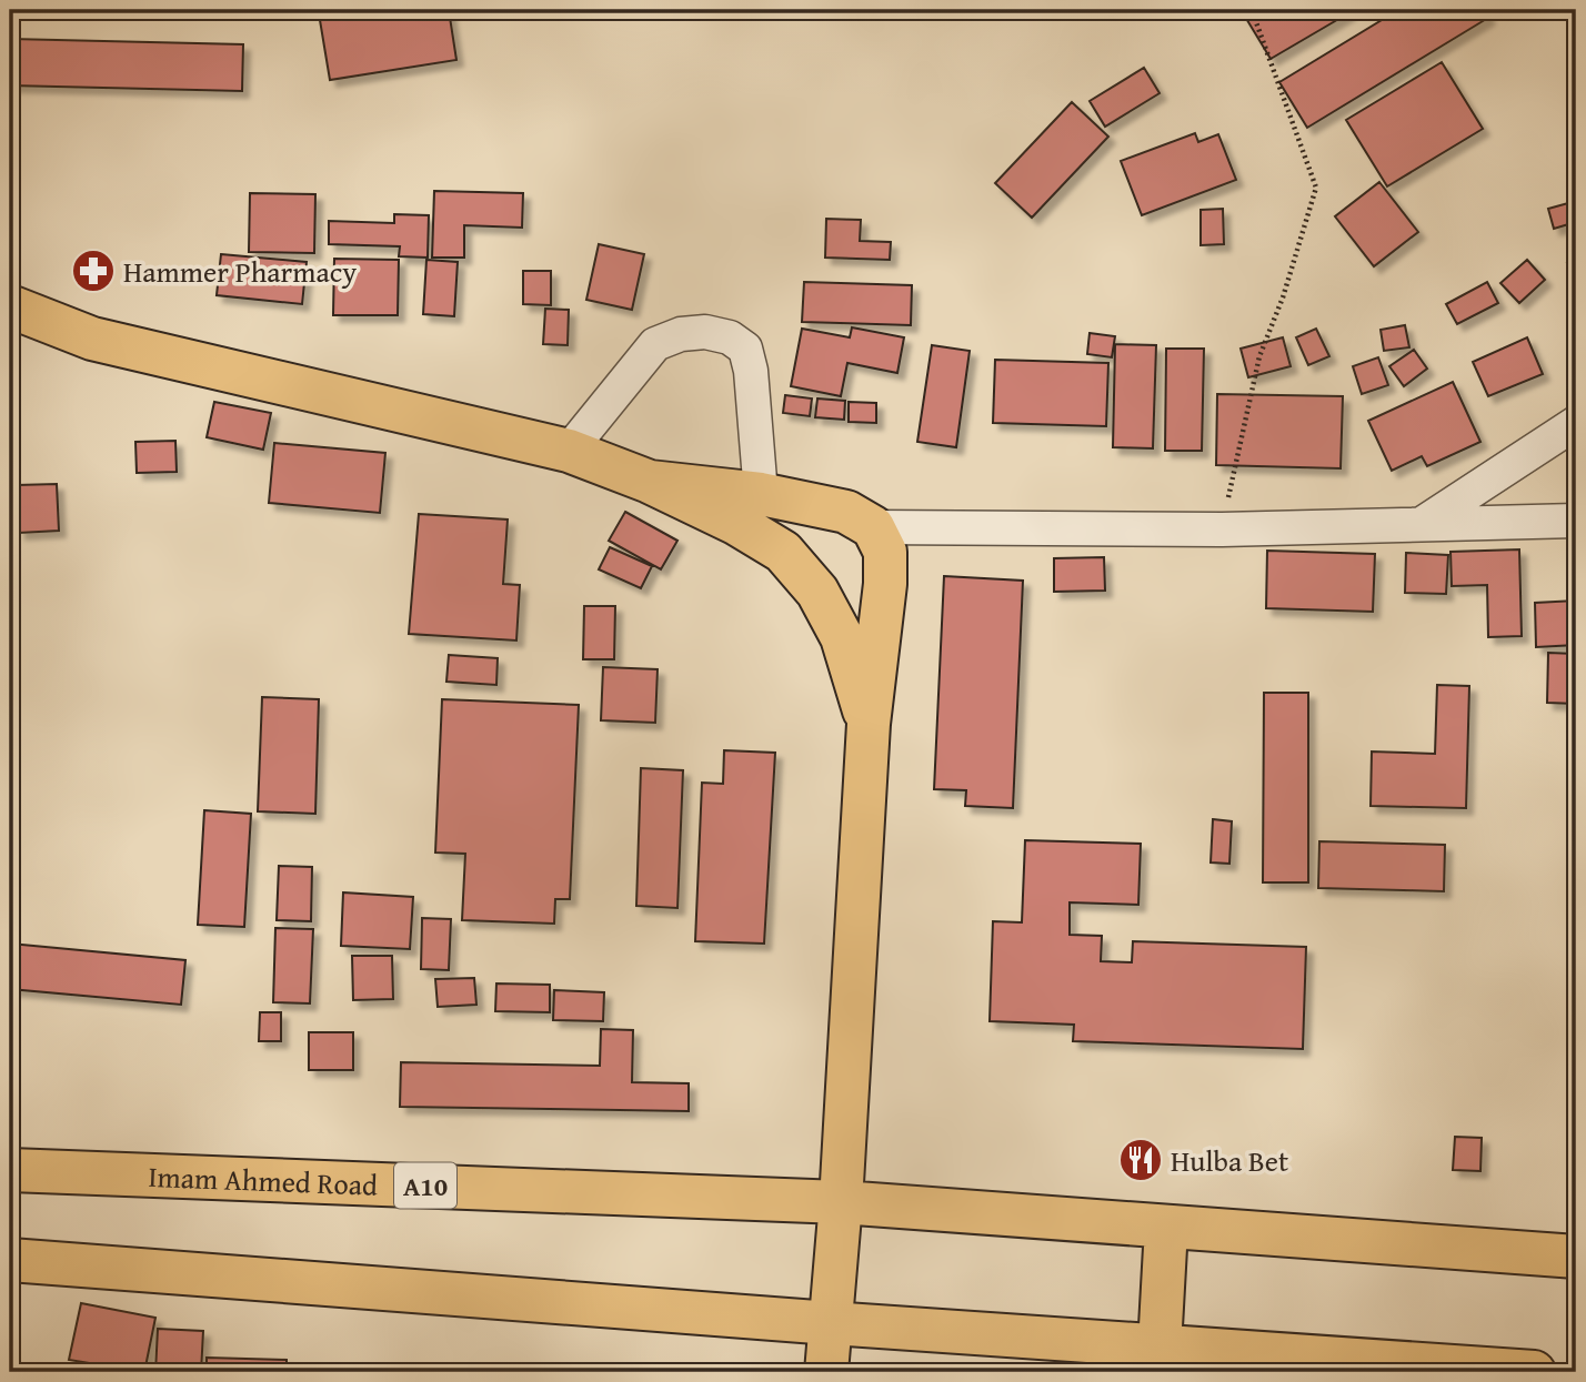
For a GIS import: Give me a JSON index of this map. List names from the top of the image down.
{
  "streets": {
    "main road": ["Imam Ahmed Road", "A10"]
  },
  "places": {
    "pharmacy": ["Hammer Pharmacy"],
    "restaurant": ["Hulba Bet"]
  }
}
